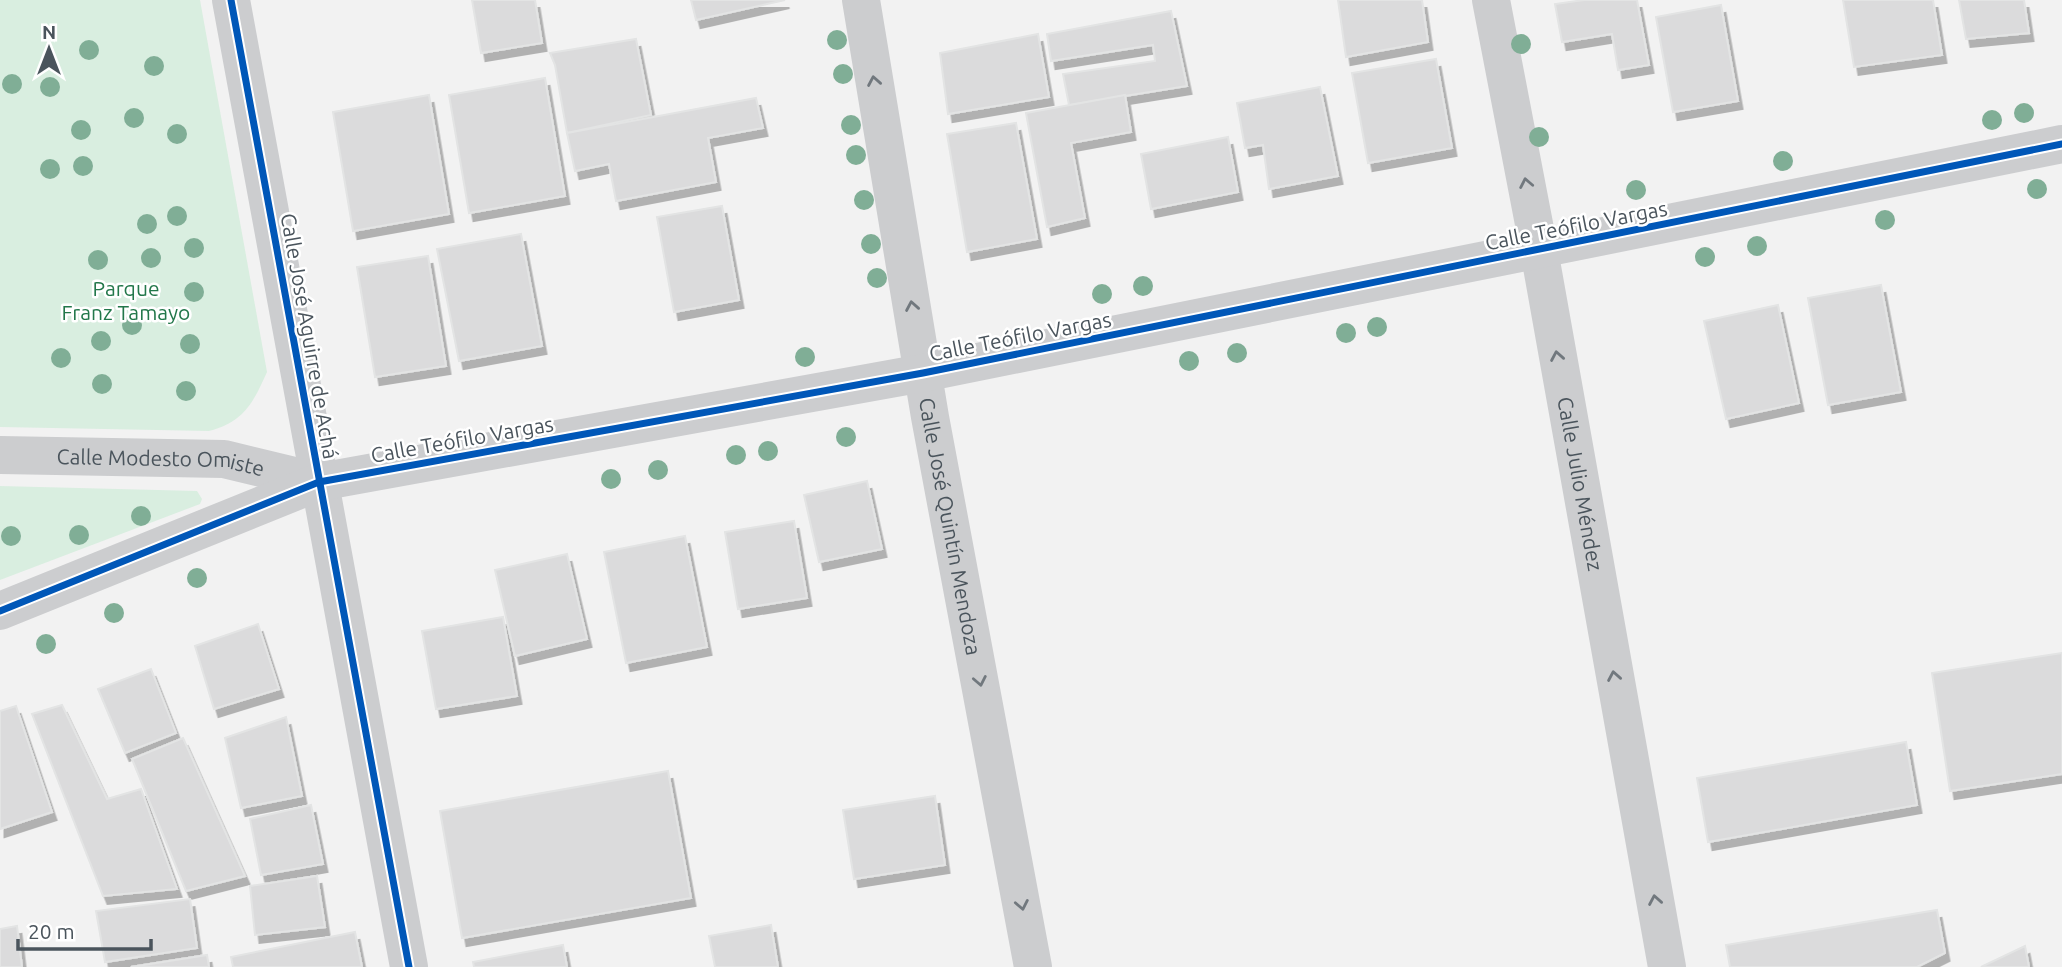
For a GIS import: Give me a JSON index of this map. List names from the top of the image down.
{
  "streets": {
    "street": [
      "Calle Teófilo Vargas",
      "Calle José Aguirre de Achá",
      "Calle Modesto Omiste",
      "Calle Julio Méndez",
      "Calle José Quintín Mendoza"
    ]
  },
  "crossings": [
    ["Calle Teófilo Vargas", "Calle José Aguirre de Achá"],
    ["Calle Teófilo Vargas", "Calle Modesto Omiste"],
    ["Calle Teófilo Vargas", "Calle Julio Méndez"],
    ["Calle Teófilo Vargas", "Calle José Quintín Mendoza"],
    ["Calle José Aguirre de Achá", "Calle Modesto Omiste"]
  ],
  "one_way": ["Calle Julio Méndez"],
  "parks": ["Parque Franz Tamayo"],
  "scale_bar": "20 m",
  "north": "top"
}
